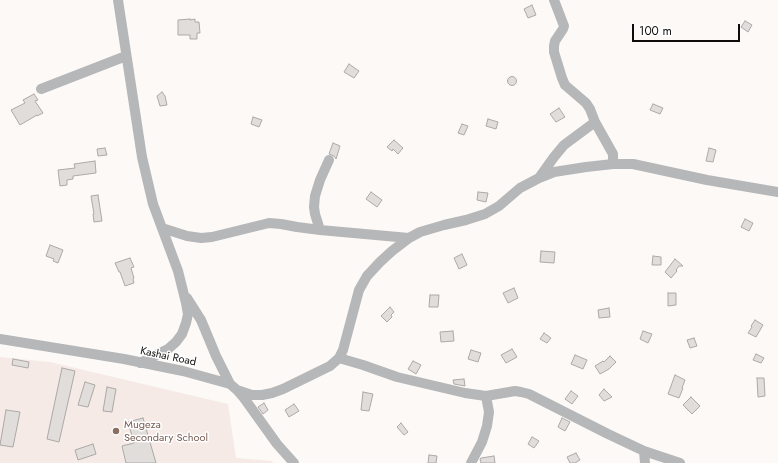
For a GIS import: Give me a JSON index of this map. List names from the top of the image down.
{
  "streets": {
    "street": ["Kashai Road"]
  },
  "places": ["Mugeza Secondary School"],
  "scale_bar": "100 m"
}
